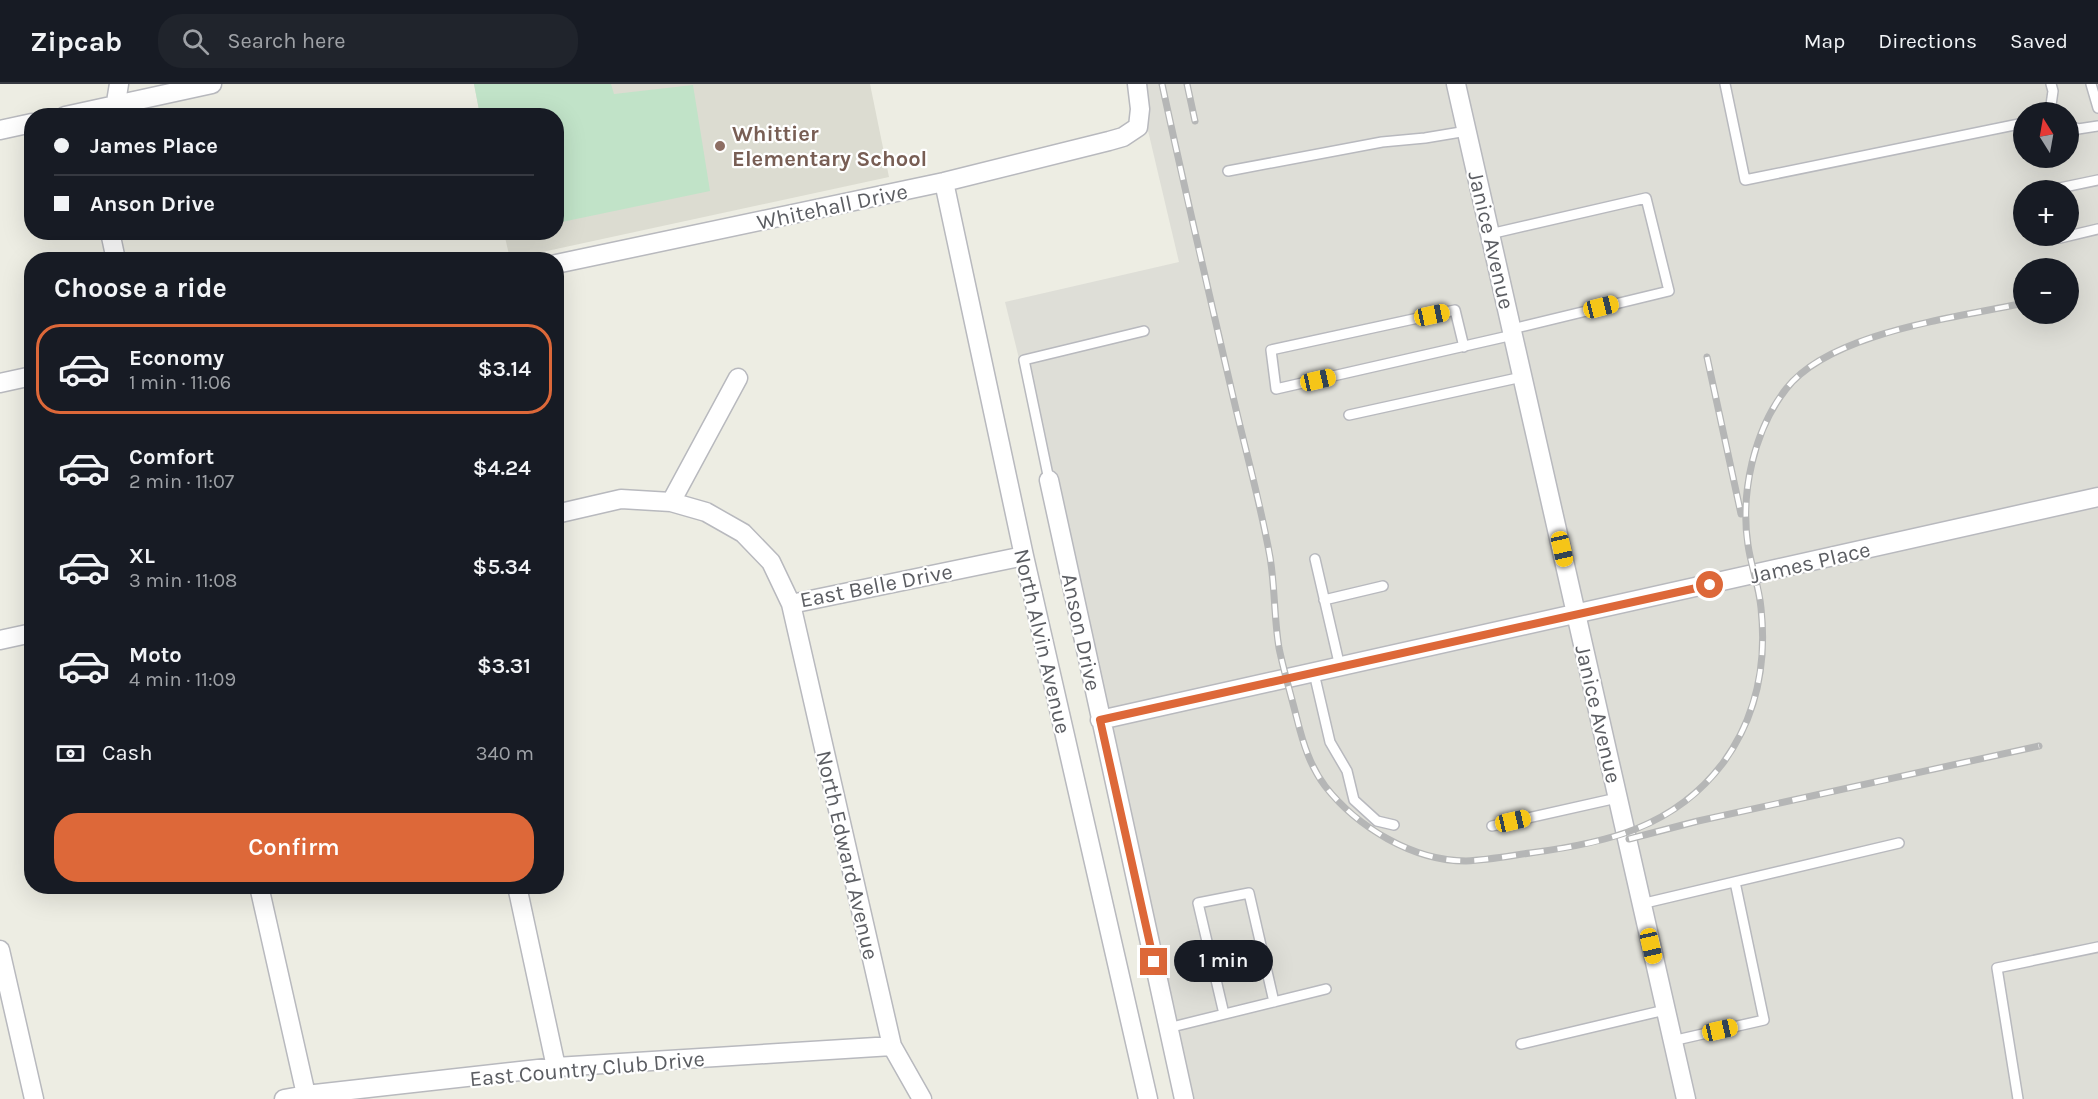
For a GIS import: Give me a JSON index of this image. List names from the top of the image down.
{
  "streets": {
    "street": [
      "Whitehall Drive",
      "Janice Avenue",
      "James Place",
      "East Belle Drive",
      "Anson Drive",
      "North Alvin Avenue",
      "North Edward Avenue",
      "East Country Club Drive"
    ]
  },
  "crossings": [
    ["Whitehall Drive", "North Alvin Avenue"],
    ["Janice Avenue", "James Place"],
    ["James Place", "Anson Drive"],
    ["East Belle Drive", "North Alvin Avenue"],
    ["East Belle Drive", "North Edward Avenue"],
    ["North Edward Avenue", "East Country Club Drive"]
  ],
  "places": ["Whittier Elementary School"],
  "north": "top",
  "page": {
    "header": "Zipcab",
    "search": "Search here",
    "nav": ["Map", "Directions", "Saved"],
    "map_buttons": ["+", "−"],
    "banner": ["James Place", "Anson Drive"],
    "heading": "Choose a ride",
    "list": [
      {
        "name": "Economy",
        "note": "1 min · 11:06",
        "value": "$3.14"
      },
      {
        "name": "Comfort",
        "note": "2 min · 11:07",
        "value": "$4.24"
      },
      {
        "name": "XL",
        "note": "3 min · 11:08",
        "value": "$5.34"
      },
      {
        "name": "Moto",
        "note": "4 min · 11:09",
        "value": "$3.31"
      }
    ],
    "pay": ["Cash", "340 m"],
    "buttons": "Confirm",
    "bubble": "1 min"
  }
}
